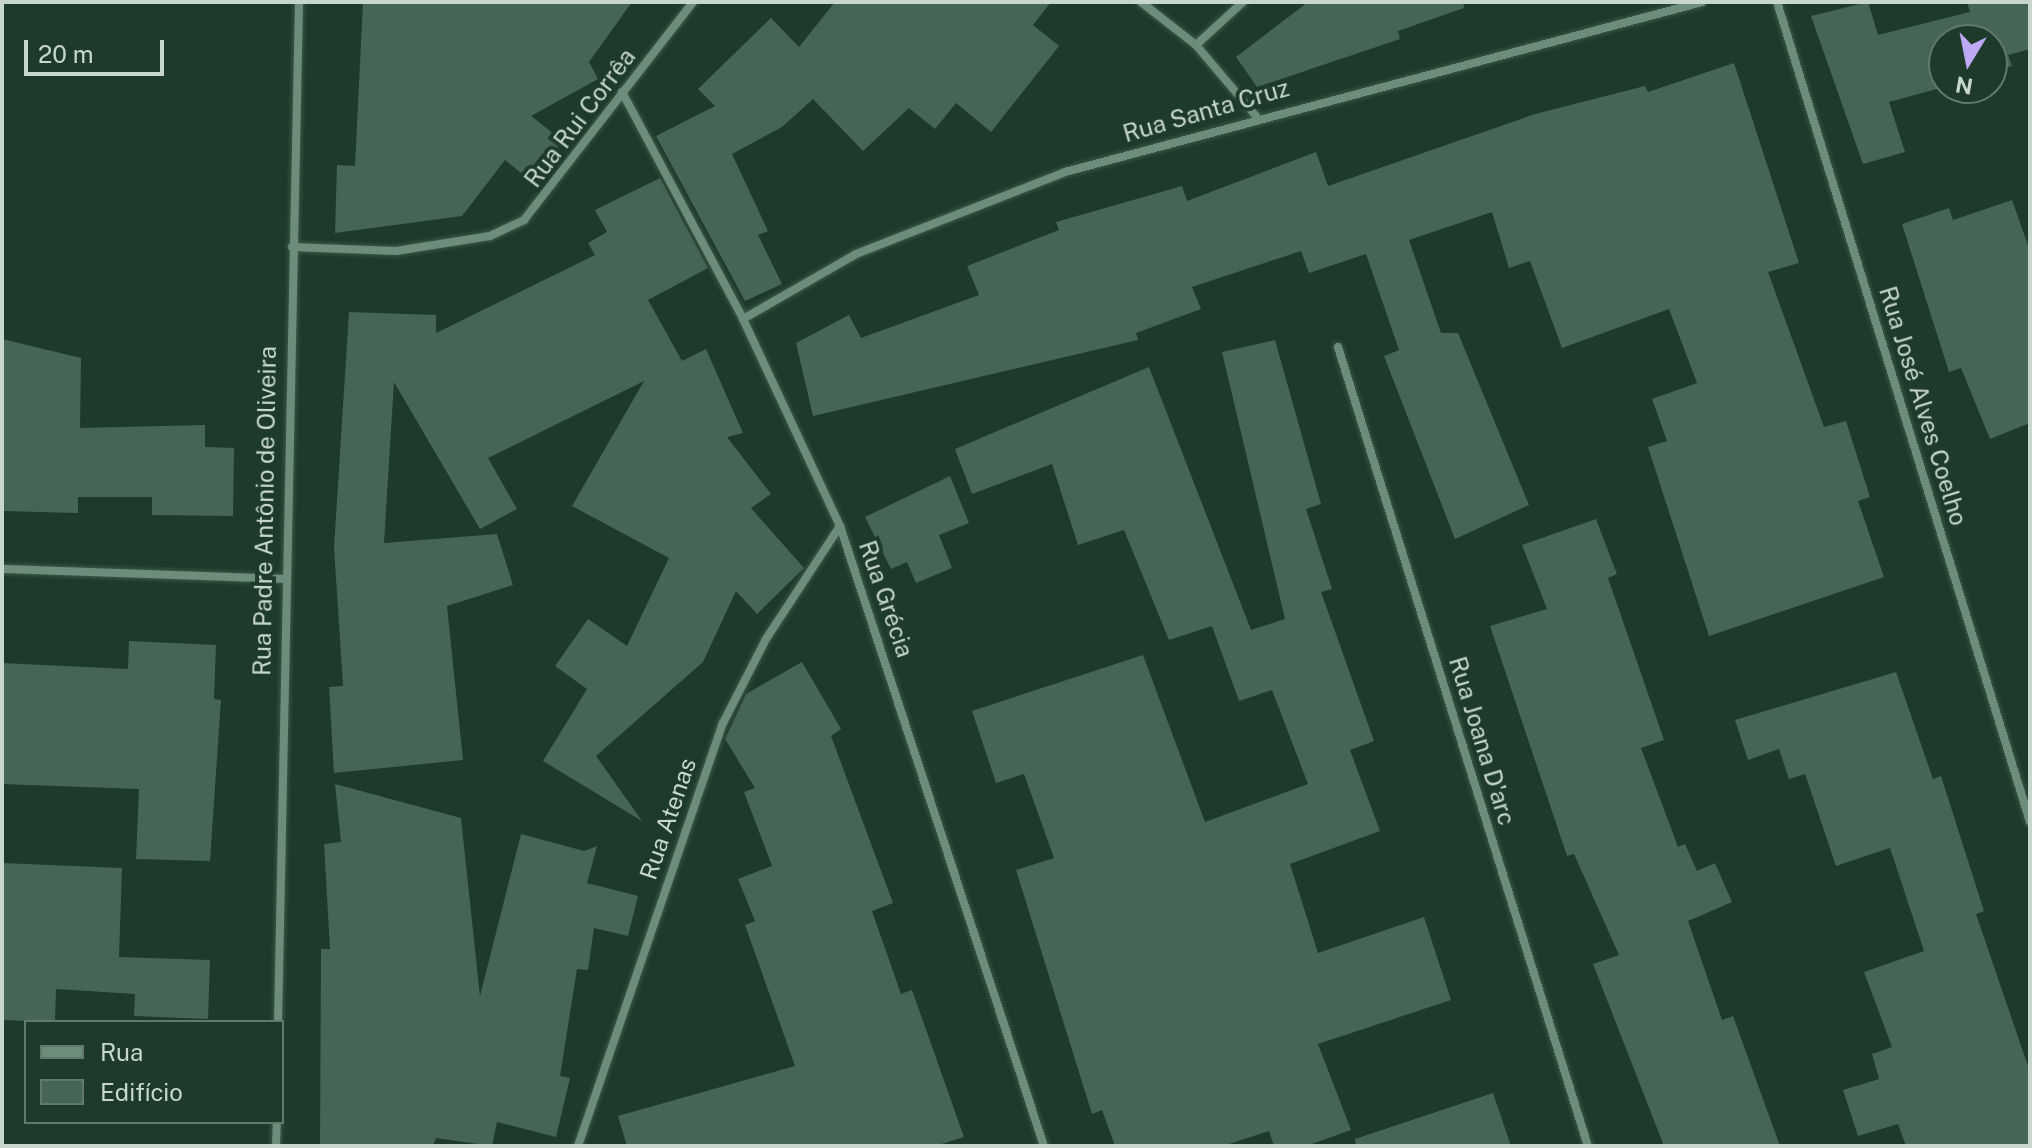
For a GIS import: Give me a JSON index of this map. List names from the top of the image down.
{
  "streets": {
    "street": [
      "Rua Santa Cruz",
      "Rua Rui Corrêa",
      "Rua José Alves Coelho",
      "Rua Padre Antônio de Oliveira",
      "Rua Grécia",
      "Rua Joana D'arc",
      "Rua Atenas"
    ]
  },
  "crossings": [
    ["Rua Santa Cruz", "Rua Grécia"],
    ["Rua Rui Corrêa", "Rua Padre Antônio de Oliveira"],
    ["Rua Rui Corrêa", "Rua Grécia"],
    ["Rua Grécia", "Rua Atenas"]
  ],
  "legend": ["Rua", "Edifício"],
  "scale_bar": "20 m",
  "north": "bottom"
}
